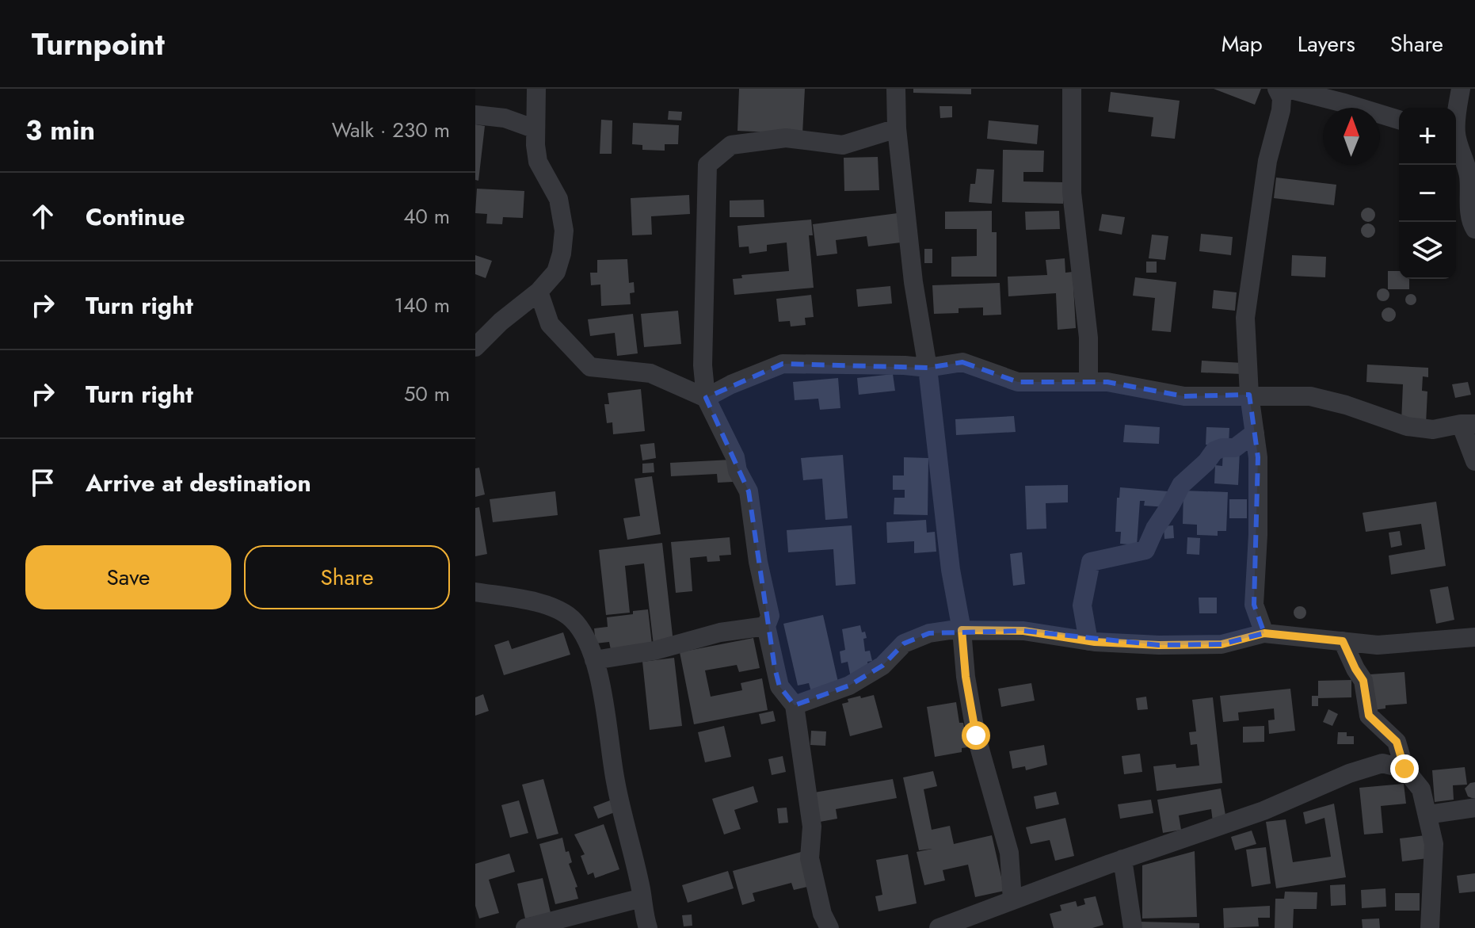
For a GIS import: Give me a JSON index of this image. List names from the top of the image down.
{
  "north": "top",
  "page": {
    "header": "Turnpoint",
    "nav": ["Map", "Layers", "Share"],
    "heading": ["3 min", "Walk · 230 m"],
    "map_buttons": ["+", "−"],
    "list": [
      ["Continue", "40 m"],
      ["Turn right", "140 m"],
      ["Turn right", "50 m"],
      "Arrive at destination"
    ],
    "buttons": ["Save", "Share"]
  }
}
